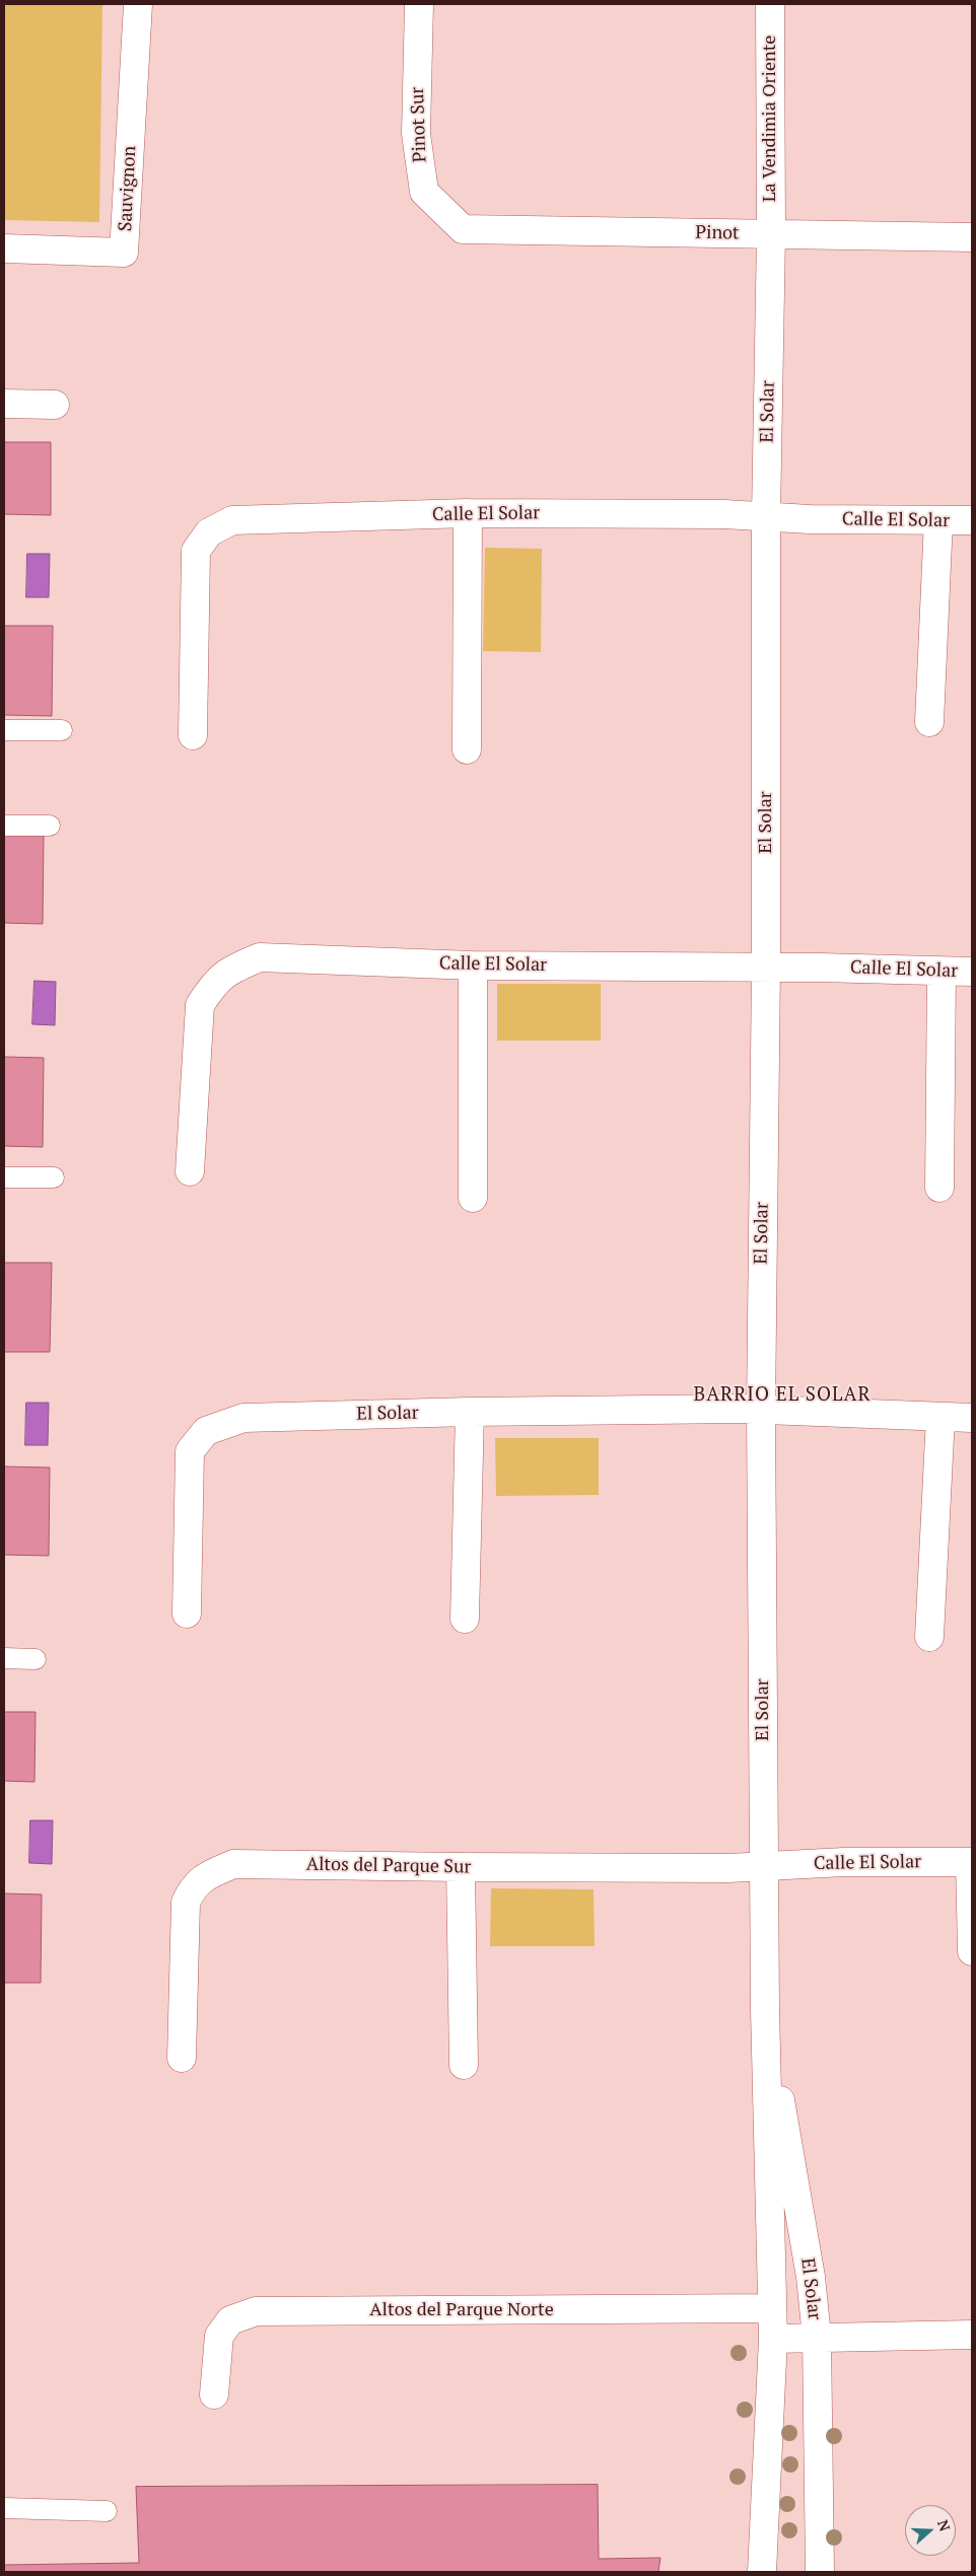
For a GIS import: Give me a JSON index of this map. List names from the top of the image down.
{
  "streets": {
    "street": [
      "La Vendimia Oriente",
      "Pinot Sur",
      "Sauvignon",
      "Pinot",
      "El Solar",
      "Calle El Solar",
      "Altos del Parque Sur",
      "Altos del Parque Norte"
    ]
  },
  "crossings": [
    ["La Vendimia Oriente", "Pinot"],
    ["La Vendimia Oriente", "El Solar"],
    ["Pinot Sur", "Pinot"],
    ["Pinot", "El Solar"],
    ["El Solar", "Calle El Solar"],
    ["El Solar", "Altos del Parque Sur"],
    ["El Solar", "Altos del Parque Norte"],
    ["Calle El Solar", "Altos del Parque Sur"]
  ],
  "districts": ["BARRIO EL SOLAR"],
  "north": "right"
}
